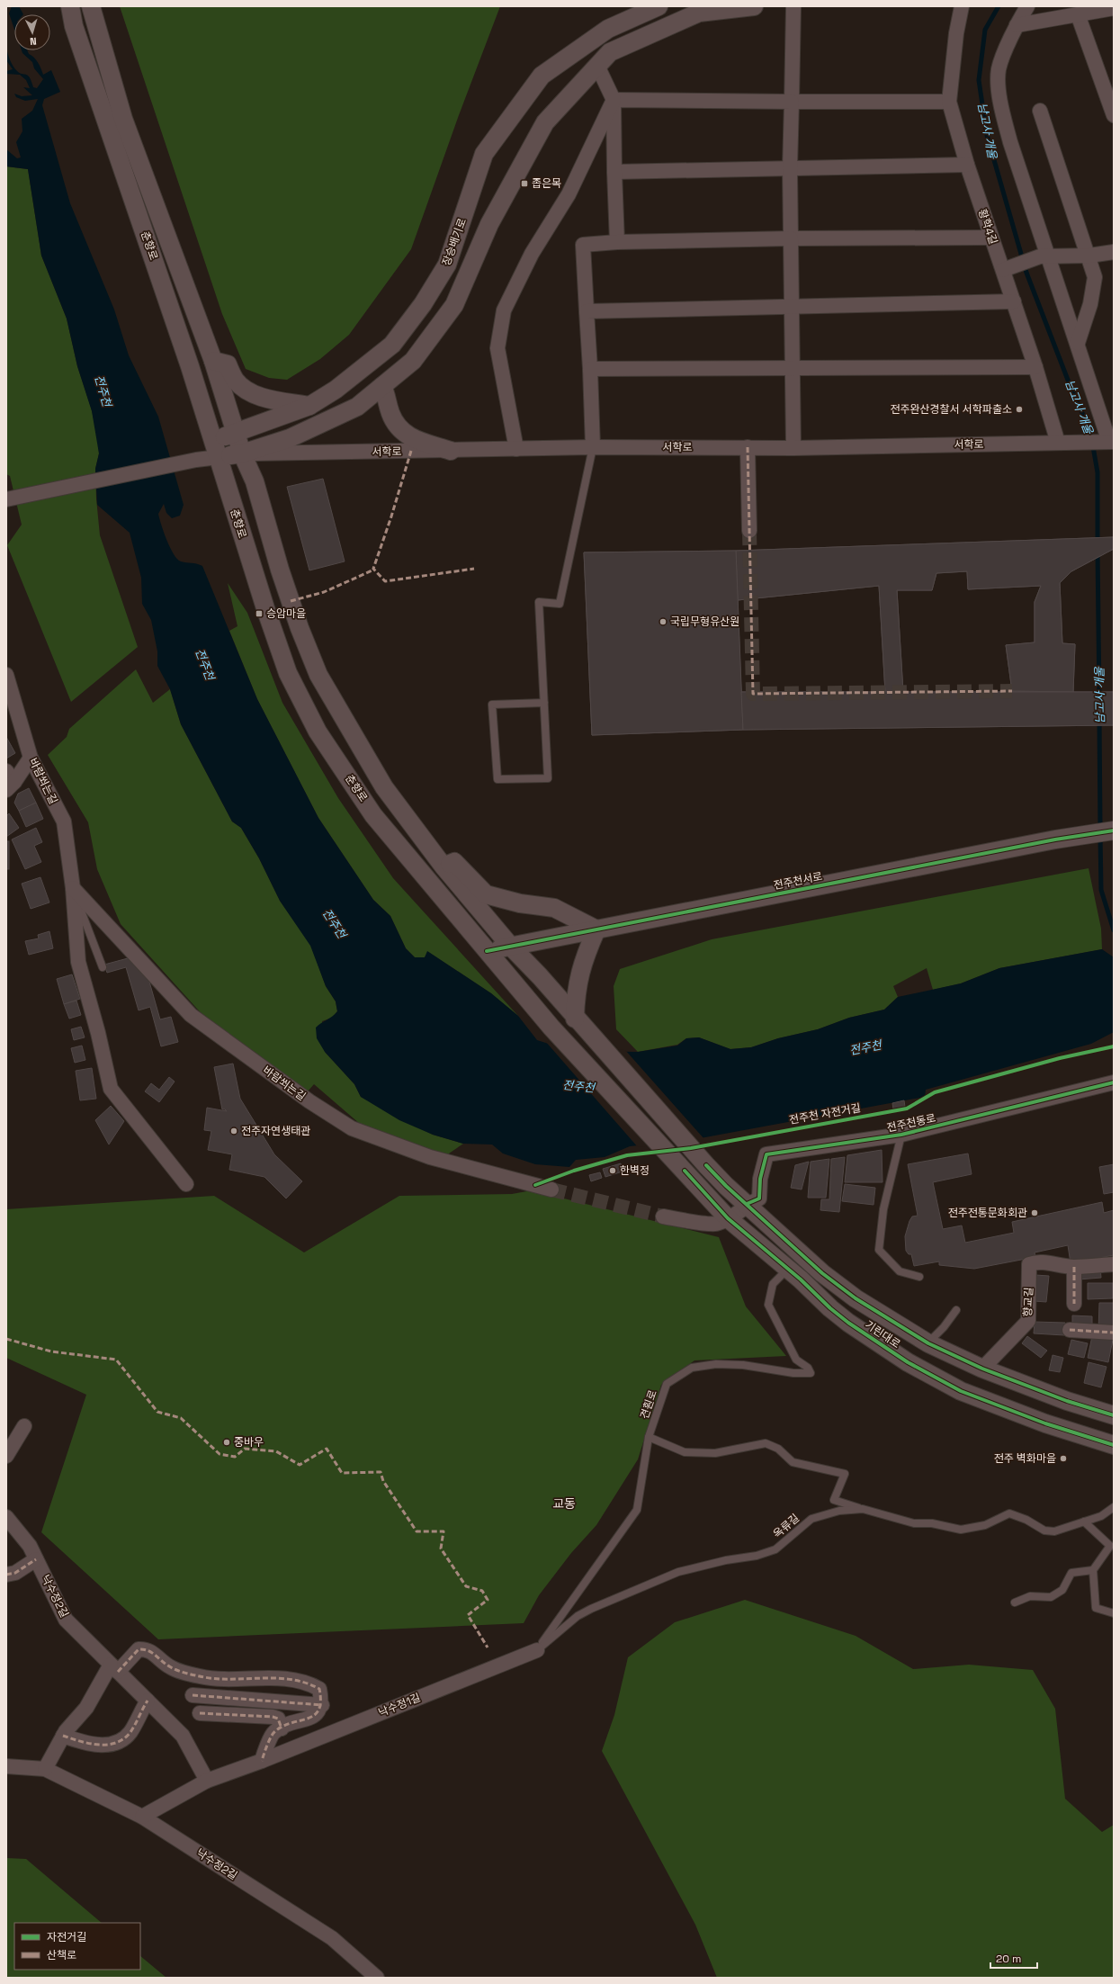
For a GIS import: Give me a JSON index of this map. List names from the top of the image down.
{
  "streets": {
    "street": [
      "황학4길",
      "장승배기로",
      "춘향로",
      "서학로",
      "바람쐬는길",
      "전주천서로",
      "전주천동로",
      "향교길",
      "기린대로",
      "낙수정2길",
      "낙수정1길"
    ],
    "lane": ["견훤로", "옥류길"],
    "cycle path": ["전주천 자전거길"]
  },
  "crossings": [
    ["황학4길", "서학로"],
    ["장승배기로", "춘향로"],
    ["춘향로", "서학로"],
    ["춘향로", "전주천서로"],
    ["춘향로", "기린대로"],
    ["전주천동로", "기린대로"],
    ["향교길", "기린대로"],
    ["기린대로", "견훤로"],
    ["견훤로", "옥류길"],
    ["견훤로", "낙수정1길"],
    ["옥류길", "낙수정1길"],
    ["낙수정2길", "낙수정1길"]
  ],
  "districts": ["교동"],
  "water": ["남고사 개울", "전주천"],
  "places": {
    "transit": ["좁은목", "승암마을"],
    "other": [
      "전주완산경찰서 서학파출소",
      "국립무형유산원",
      "전주자연생태관",
      "한벽정",
      "전주전통문화회관",
      "중바우",
      "전주 벽화마을"
    ]
  },
  "legend": ["자전거길", "산책로"],
  "scale_bar": "20 m",
  "north": "bottom"
}
